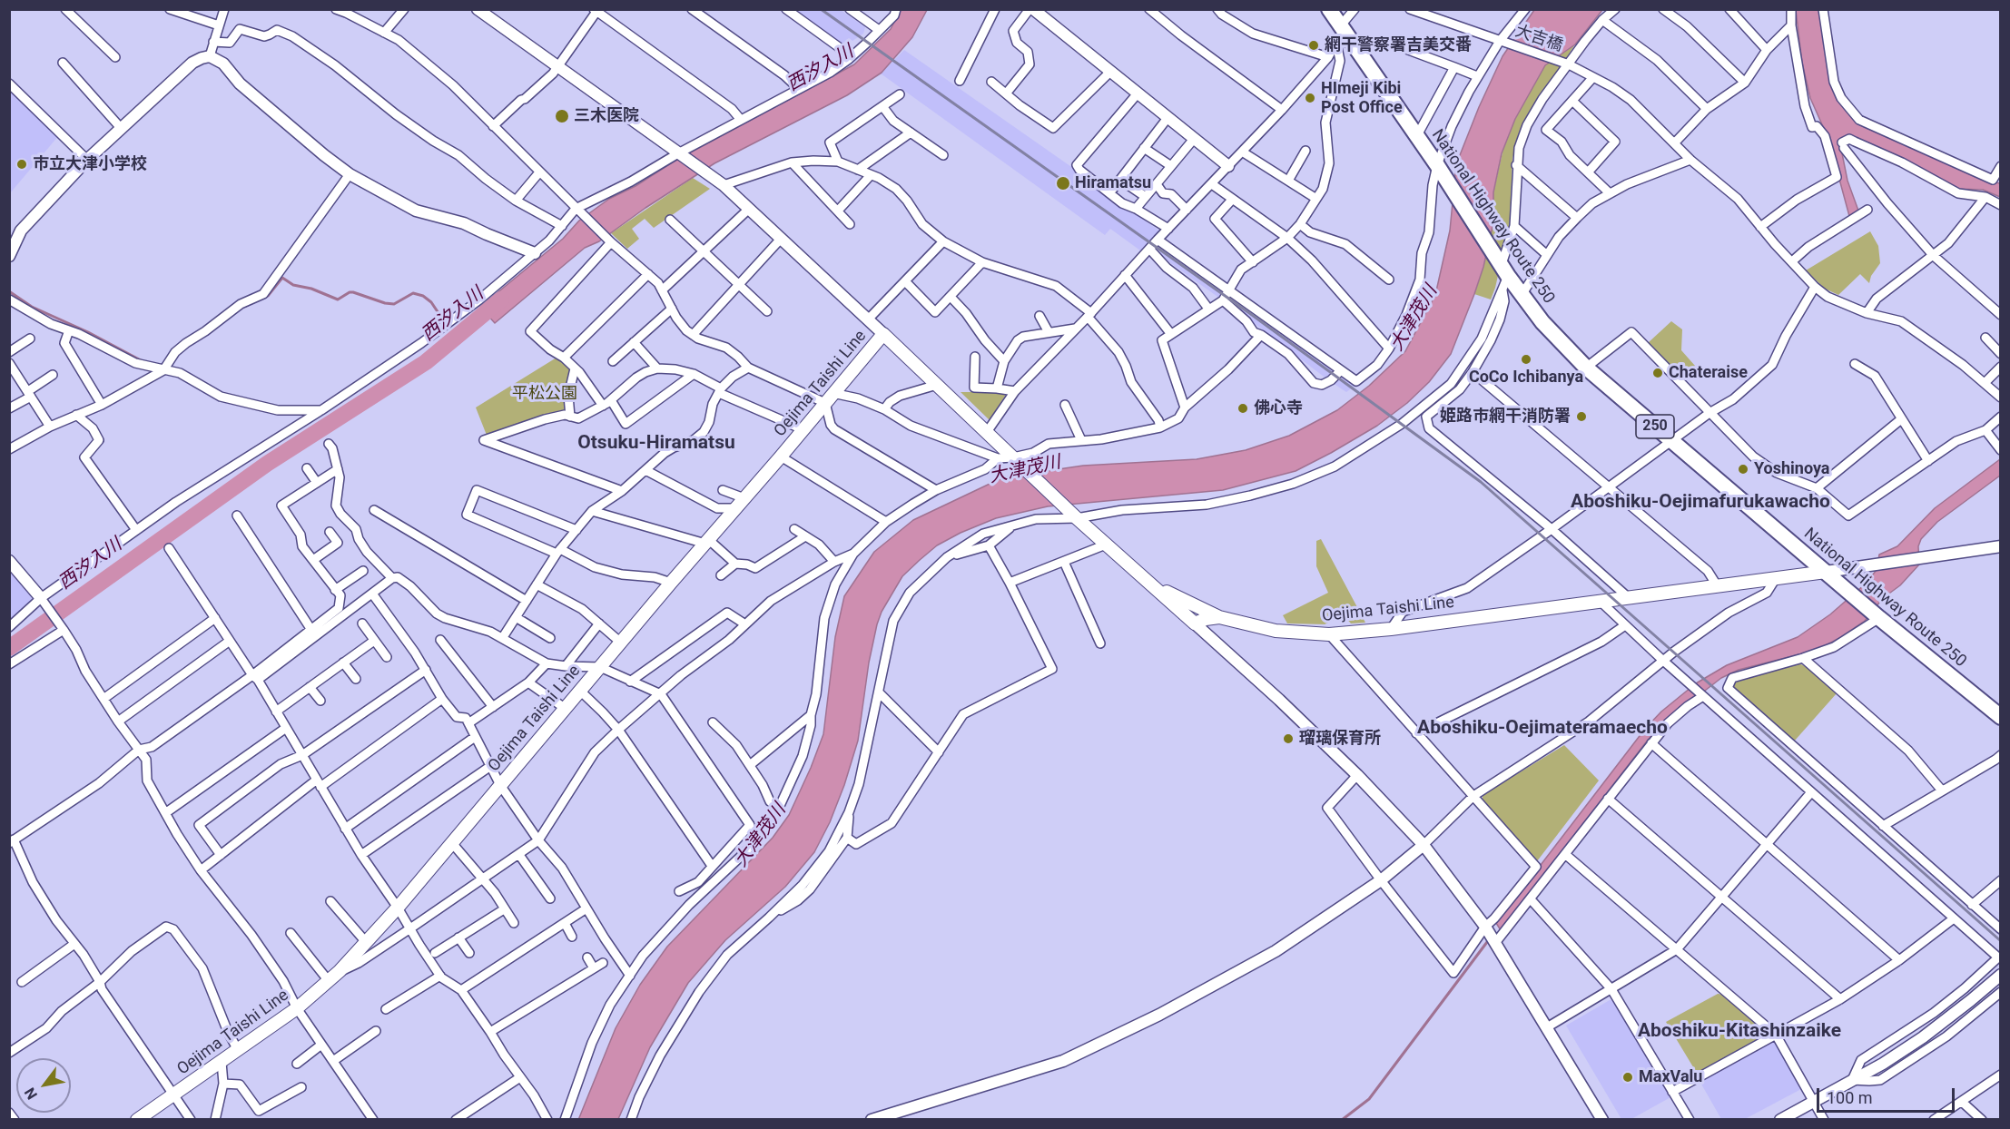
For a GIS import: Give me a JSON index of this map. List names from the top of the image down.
{
  "streets": {
    "highway": ["National Highway Route 250", "250"],
    "main road": ["Oejima Taishi Line"],
    "street": ["大吉橋"]
  },
  "crossings": [
    ["National Highway Route 250", "Oejima Taishi Line"]
  ],
  "districts": [
    "Otsuku-Hiramatsu",
    "Aboshiku-Oejimafurukawacho",
    "Aboshiku-Oejimateramaecho",
    "Aboshiku-Kitashinzaike"
  ],
  "water": ["西汐入川", "大津茂川"],
  "parks": ["平松公園"],
  "places": [
    "網干警察署吉美交番",
    "HImeji Kibi Post Office",
    "三木医院",
    "市立大津小学校",
    "Hiramatsu",
    "CoCo Ichibanya",
    "Chateraise",
    "佛心寺",
    "姫路市網干消防署",
    "Yoshinoya",
    "瑠璃保育所",
    "MaxValu"
  ],
  "scale_bar": "100 m",
  "north": "bottom left"
}
